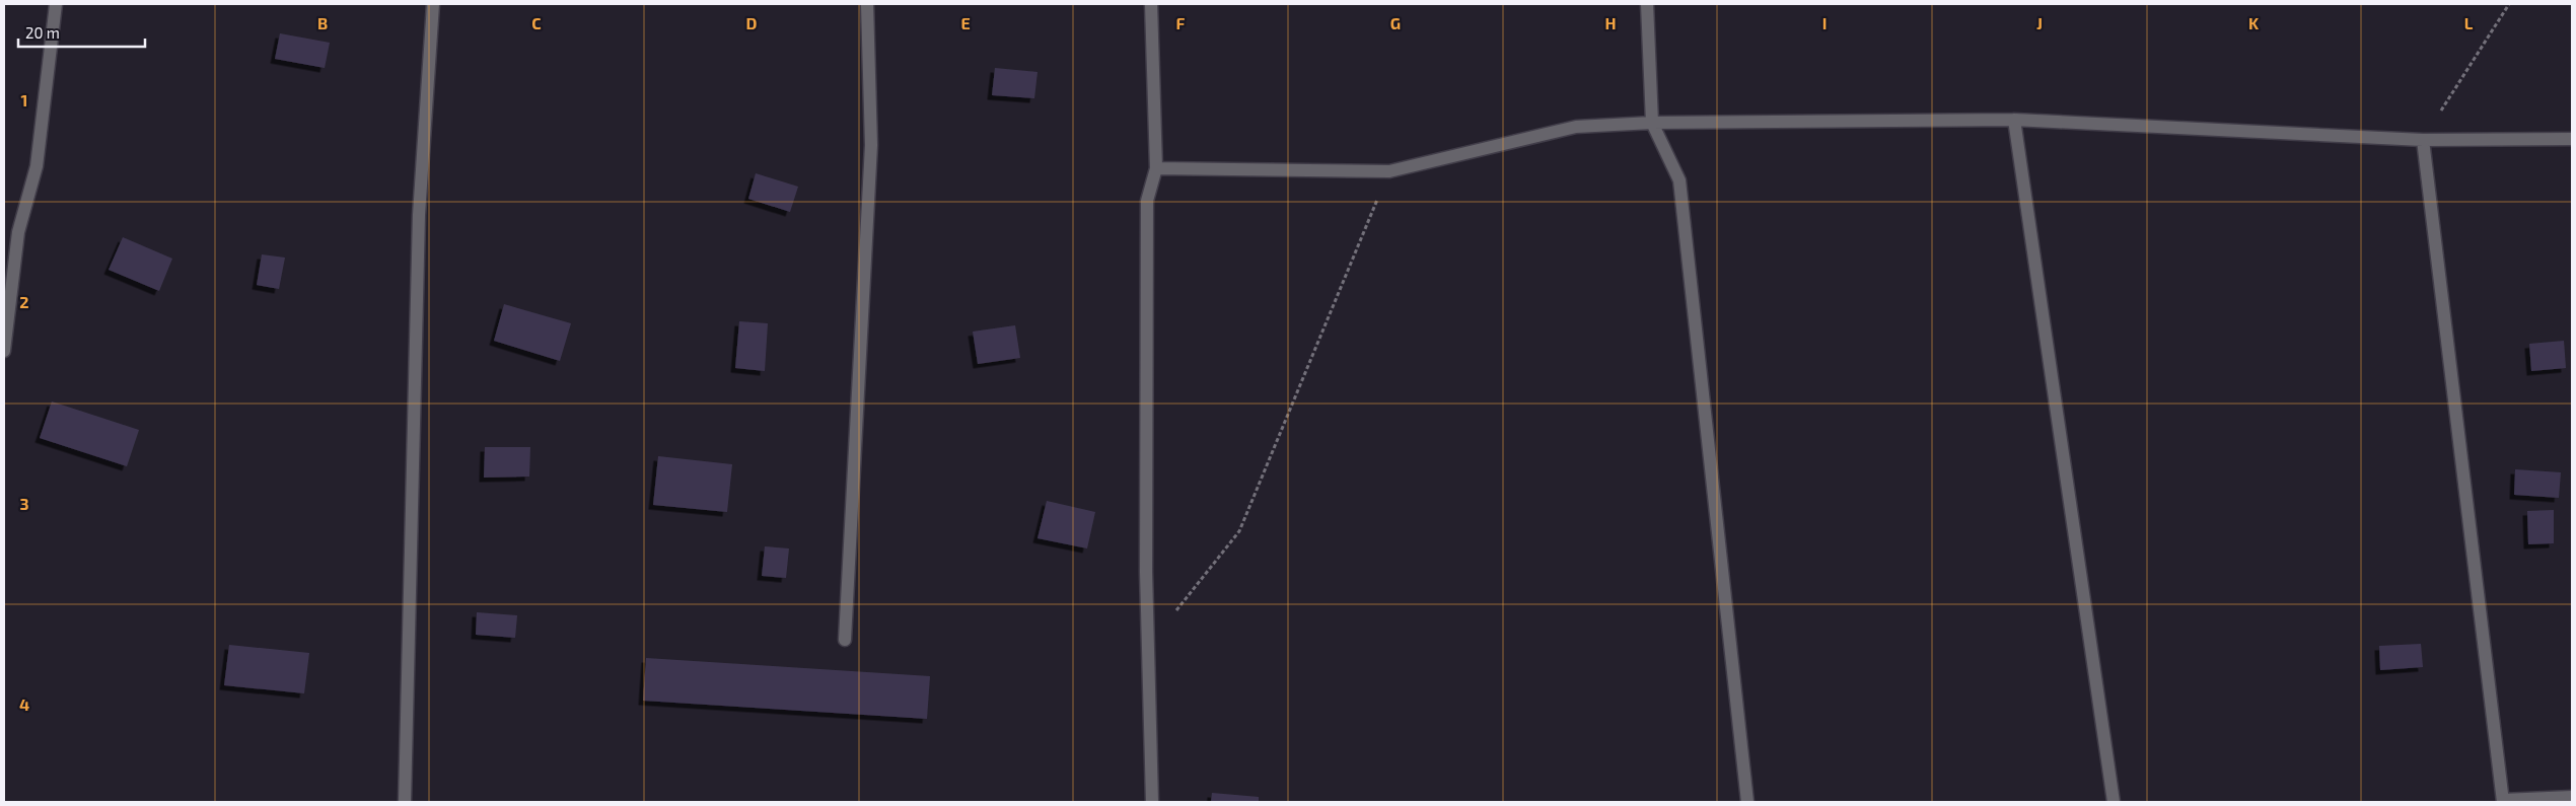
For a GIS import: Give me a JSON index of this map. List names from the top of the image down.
{
  "scale_bar": "20 m",
  "grid": {
    "columns": [
      "B",
      "C",
      "D",
      "E",
      "F",
      "G",
      "H",
      "I",
      "J",
      "K",
      "L"
    ],
    "rows": [
      "1",
      "2",
      "3",
      "4"
    ]
  }
}
